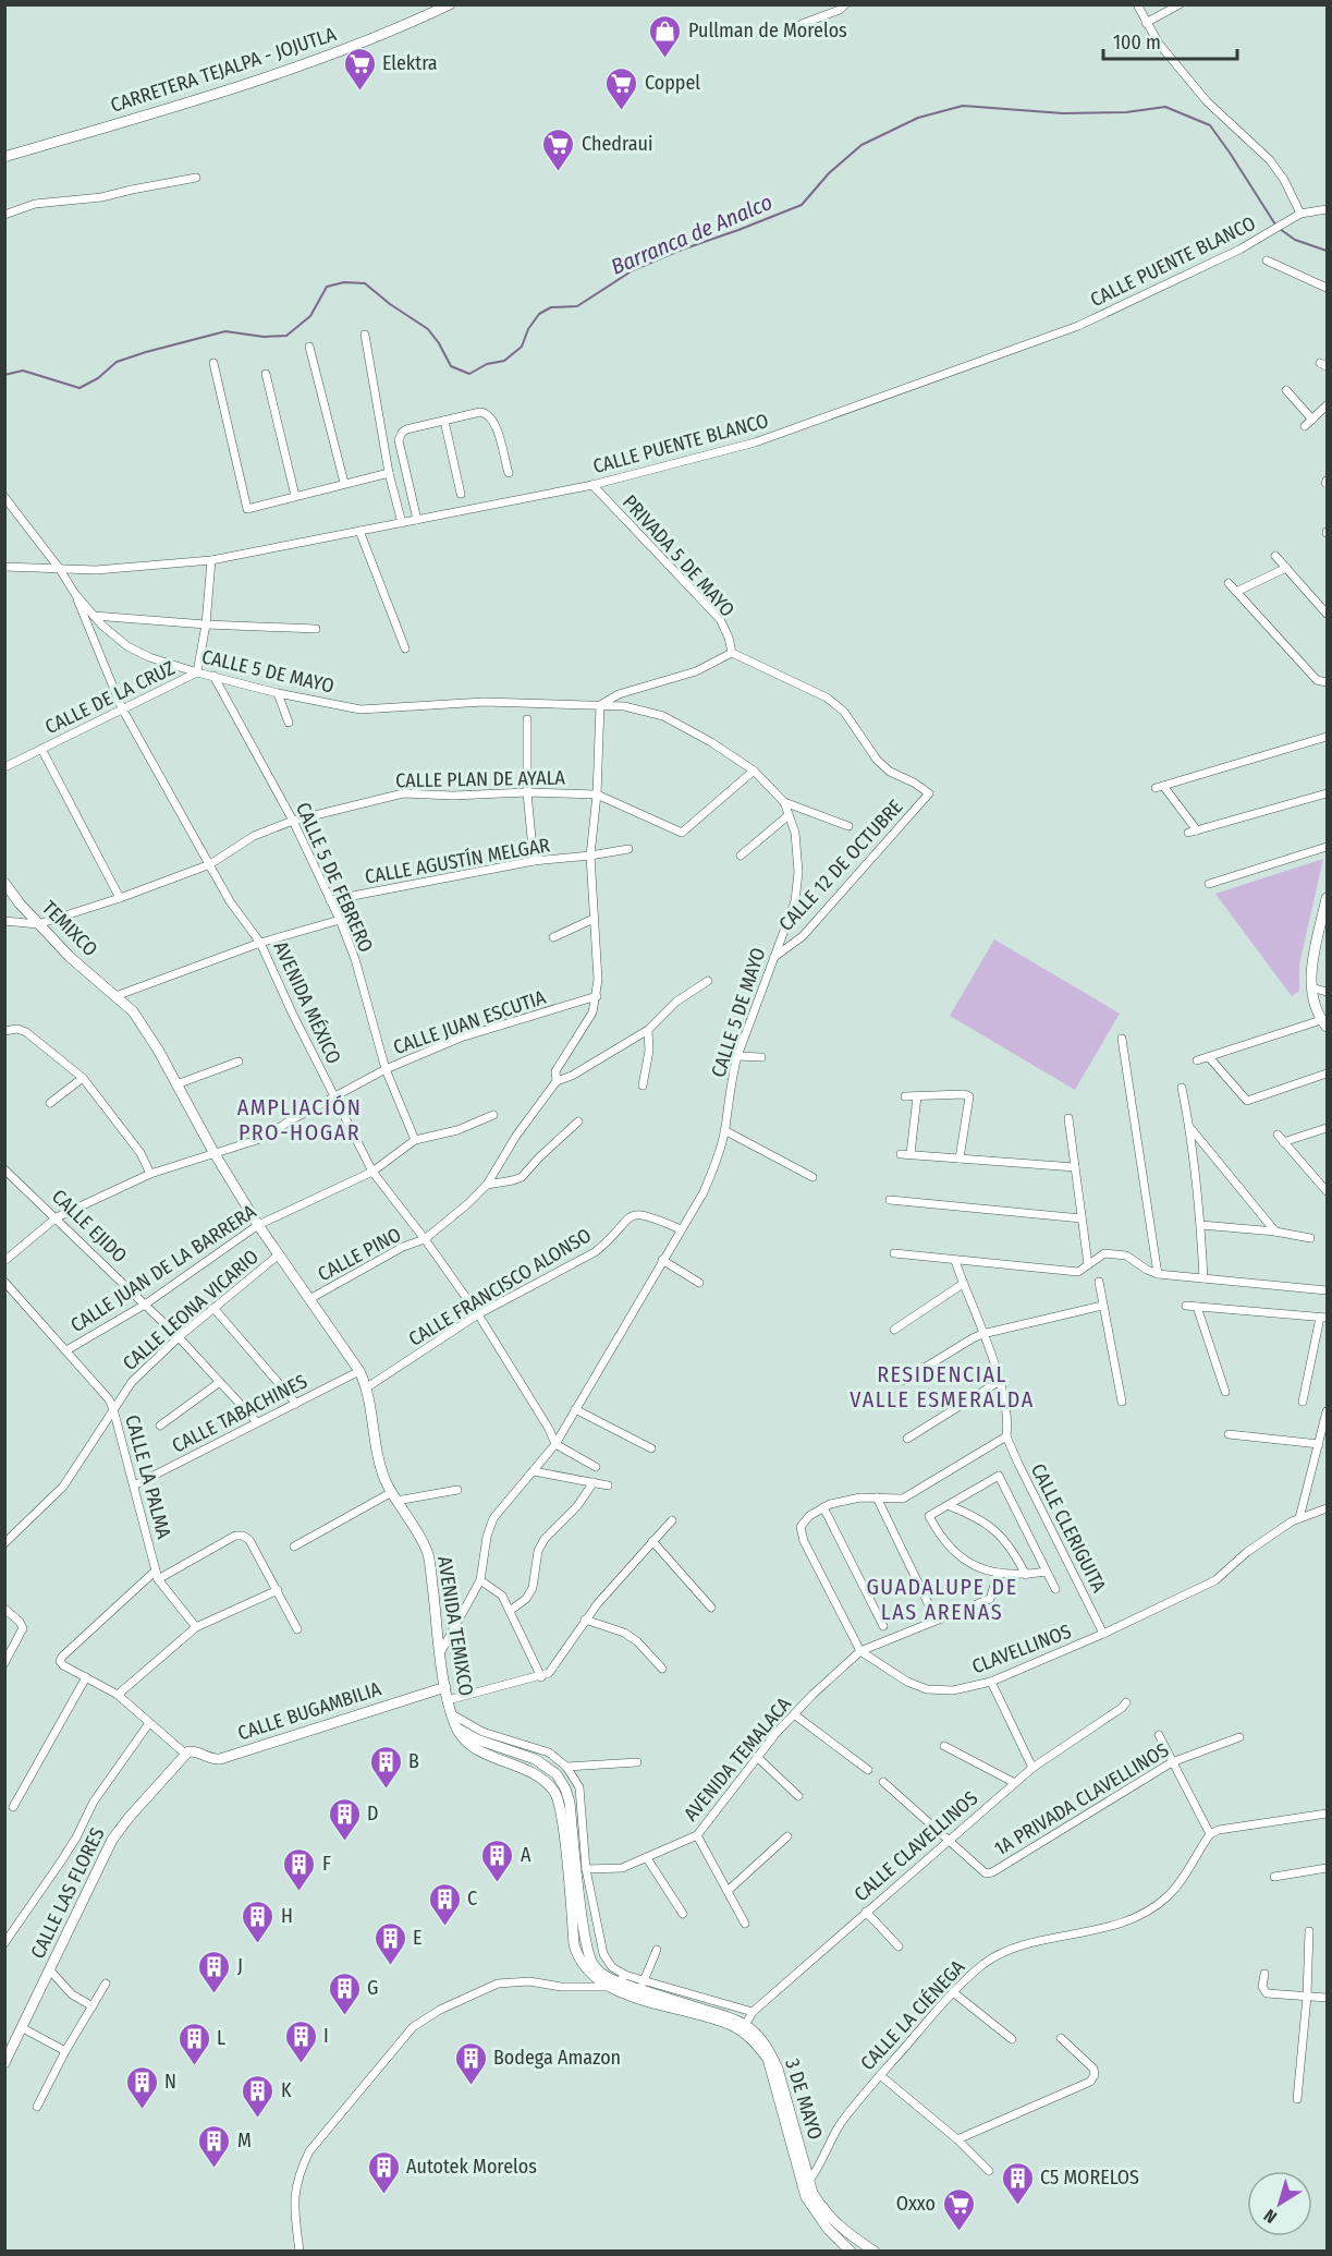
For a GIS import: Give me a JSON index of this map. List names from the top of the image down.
{
  "streets": {
    "main road": [
      "CARRETERA TEJALPA - JOJUTLA",
      "TEMIXCO",
      "AVENIDA TEMIXCO",
      "CALLE BUGAMBILIA",
      "CALLE LAS FLORES",
      "3 DE MAYO"
    ],
    "street": [
      "CALLE PUENTE BLANCO",
      "PRIVADA 5 DE MAYO",
      "CALLE 5 DE MAYO",
      "CALLE DE LA CRUZ",
      "CALLE PLAN DE AYALA",
      "CALLE AGUSTÍN MELGAR",
      "CALLE 12 DE OCTUBRE",
      "CALLE 5 DE FEBRERO",
      "AVENIDA MÉXICO",
      "CALLE JUAN ESCUTIA",
      "CALLE EJIDO",
      "CALLE PINO",
      "CALLE JUAN DE LA BARRERA",
      "CALLE FRANCISCO ALONSO",
      "CALLE LEONA VICARIO",
      "CALLE TABACHINES",
      "CALLE LA PALMA",
      "CALLE CLERIGUITA",
      "CLAVELLINOS",
      "AVENIDA TEMALACA",
      "1A PRIVADA CLAVELLINOS",
      "CALLE CLAVELLINOS",
      "CALLE LA CIÉNEGA"
    ]
  },
  "crossings": [
    ["CALLE PUENTE BLANCO", "PRIVADA 5 DE MAYO"],
    ["CALLE PUENTE BLANCO", "CALLE 5 DE MAYO"],
    ["CALLE PUENTE BLANCO", "CALLE DE LA CRUZ"],
    ["PRIVADA 5 DE MAYO", "CALLE 5 DE MAYO"],
    ["PRIVADA 5 DE MAYO", "CALLE 12 DE OCTUBRE"],
    ["CALLE 5 DE MAYO", "CALLE DE LA CRUZ"],
    ["CALLE 5 DE MAYO", "CALLE PLAN DE AYALA"],
    ["CALLE 5 DE MAYO", "CALLE 12 DE OCTUBRE"],
    ["CALLE 5 DE MAYO", "CALLE 5 DE FEBRERO"],
    ["CALLE 5 DE MAYO", "AVENIDA MÉXICO"],
    ["CALLE 5 DE MAYO", "CALLE FRANCISCO ALONSO"],
    ["CALLE 5 DE MAYO", "AVENIDA TEMIXCO"],
    ["CALLE DE LA CRUZ", "AVENIDA MÉXICO"],
    ["CALLE PLAN DE AYALA", "CALLE 5 DE FEBRERO"],
    ["CALLE PLAN DE AYALA", "TEMIXCO"],
    ["CALLE PLAN DE AYALA", "AVENIDA MÉXICO"],
    ["CALLE AGUSTÍN MELGAR", "CALLE 5 DE FEBRERO"],
    ["CALLE 5 DE FEBRERO", "CALLE JUAN ESCUTIA"],
    ["CALLE 5 DE FEBRERO", "CALLE JUAN DE LA BARRERA"],
    ["TEMIXCO", "AVENIDA TEMIXCO"],
    ["AVENIDA MÉXICO", "CALLE JUAN ESCUTIA"],
    ["AVENIDA MÉXICO", "CALLE PINO"],
    ["AVENIDA MÉXICO", "CALLE JUAN DE LA BARRERA"],
    ["AVENIDA MÉXICO", "CALLE FRANCISCO ALONSO"],
    ["CALLE JUAN ESCUTIA", "CALLE EJIDO"],
    ["CALLE JUAN ESCUTIA", "AVENIDA TEMIXCO"],
    ["CALLE EJIDO", "CALLE JUAN DE LA BARRERA"],
    ["CALLE EJIDO", "CALLE LEONA VICARIO"],
    ["CALLE EJIDO", "CALLE TABACHINES"],
    ["CALLE PINO", "AVENIDA TEMIXCO"],
    ["CALLE JUAN DE LA BARRERA", "CALLE LA PALMA"],
    ["CALLE JUAN DE LA BARRERA", "AVENIDA TEMIXCO"],
    ["CALLE FRANCISCO ALONSO", "AVENIDA TEMIXCO"],
    ["CALLE LEONA VICARIO", "CALLE LA PALMA"],
    ["CALLE LEONA VICARIO", "AVENIDA TEMIXCO"],
    ["CALLE TABACHINES", "CALLE LA PALMA"],
    ["CALLE TABACHINES", "AVENIDA TEMIXCO"],
    ["CALLE CLERIGUITA", "CLAVELLINOS"],
    ["AVENIDA TEMIXCO", "CALLE BUGAMBILIA"],
    ["AVENIDA TEMIXCO", "3 DE MAYO"],
    ["CLAVELLINOS", "AVENIDA TEMALACA"],
    ["CALLE BUGAMBILIA", "CALLE LAS FLORES"],
    ["1A PRIVADA CLAVELLINOS", "CALLE CLAVELLINOS"],
    ["CALLE CLAVELLINOS", "3 DE MAYO"],
    ["CALLE LA CIÉNEGA", "3 DE MAYO"]
  ],
  "districts": ["AMPLIACIÓN PRO-HOGAR", "RESIDENCIAL VALLE ESMERALDA", "GUADALUPE DE LAS ARENAS"],
  "water": ["Barranca de Analco"],
  "places": {
    "shop": ["Pullman de Morelos"],
    "supermarket": [
      "Elektra",
      "Coppel",
      "Chedraui",
      "Oxxo"
    ],
    "building": [
      "B",
      "D",
      "A",
      "F",
      "C",
      "H",
      "E",
      "J",
      "G",
      "I",
      "L",
      "Bodega Amazon",
      "N",
      "K",
      "M",
      "Autotek Morelos",
      "C5 MORELOS"
    ]
  },
  "scale_bar": "100 m",
  "north": "bottom left"
}
